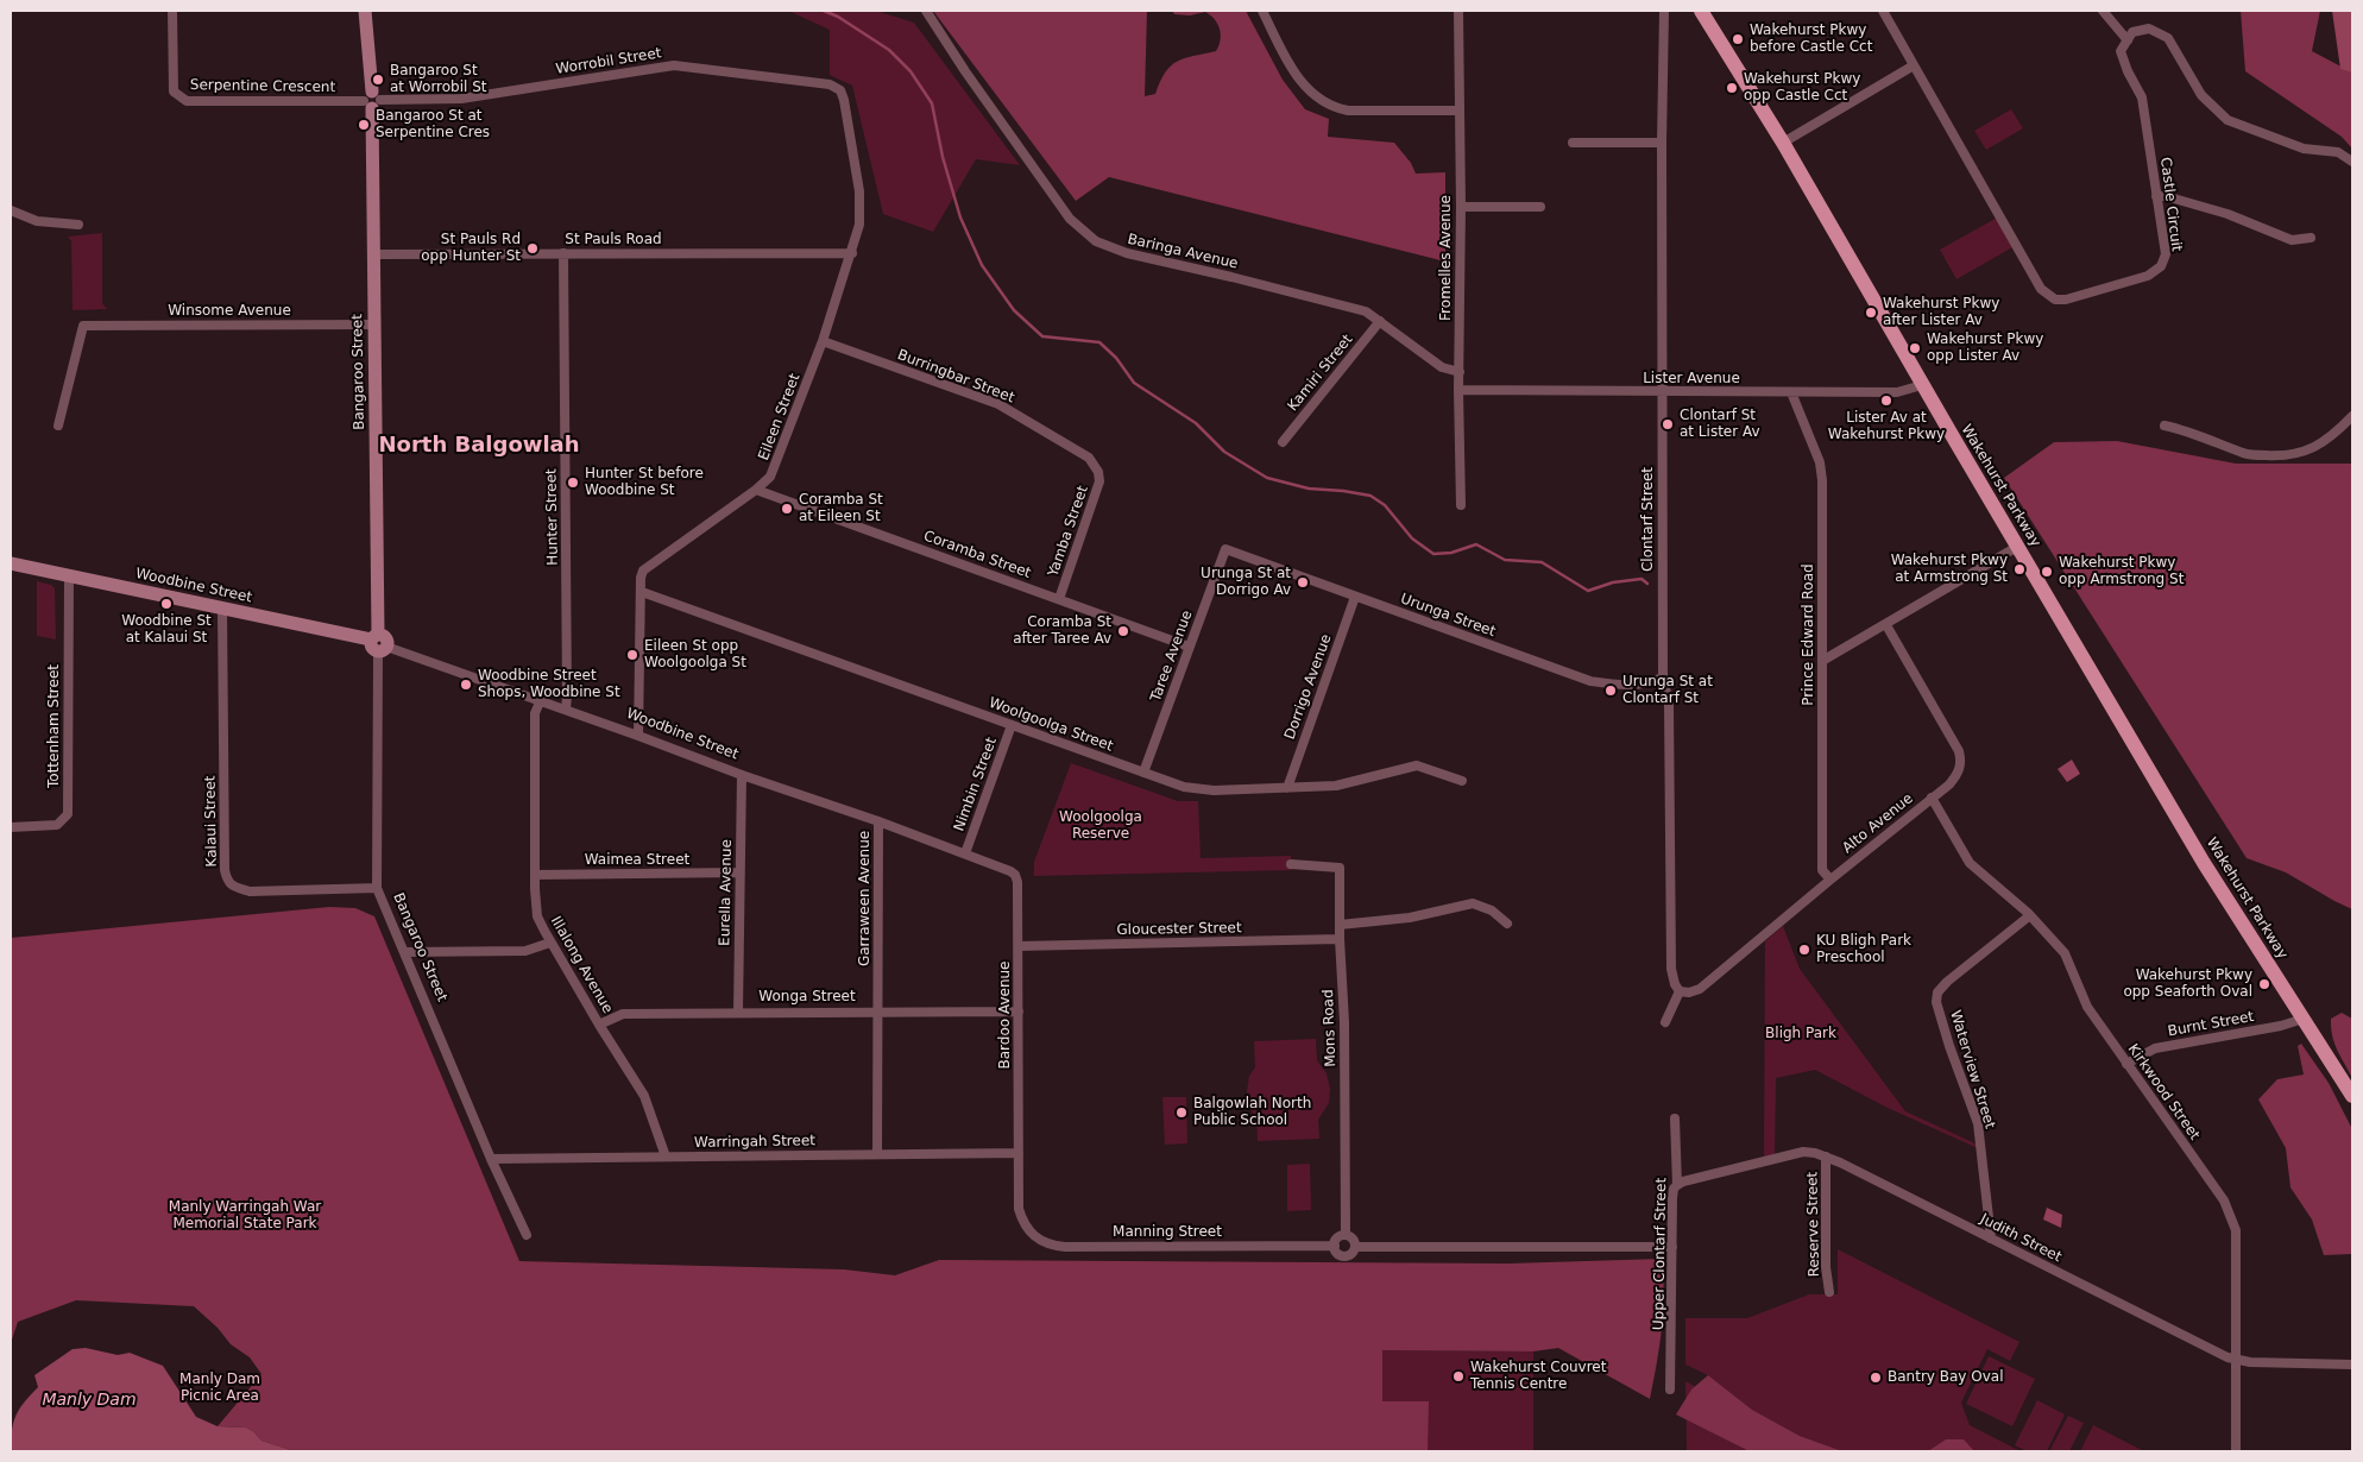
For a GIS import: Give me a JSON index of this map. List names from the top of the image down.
{
  "streets": {
    "main road": ["Wakehurst Parkway"],
    "street": [
      "Worrobil Street",
      "Serpentine Crescent",
      "Castle Circuit",
      "St Pauls Road",
      "Baringa Avenue",
      "Fromelles Avenue",
      "Winsome Avenue",
      "Bangaroo Street",
      "Kamiri Street",
      "Burringbar Street",
      "Lister Avenue",
      "Eileen Street",
      "Hunter Street",
      "Clontarf Street",
      "Yamba Street",
      "Coramba Street",
      "Woodbine Street",
      "Urunga Street",
      "Prince Edward Road",
      "Taree Avenue",
      "Dorrigo Avenue",
      "Woolgoolga Street",
      "Tottenham Street",
      "Nimbin Street",
      "Kalaui Street",
      "Alto Avenue",
      "Waimea Street",
      "Eurella Avenue",
      "Garraween Avenue",
      "Gloucester Street",
      "Illalong Avenue",
      "Wonga Street",
      "Bardoo Avenue",
      "Burnt Street",
      "Mons Road",
      "Waterview Street",
      "Kirkwood Street",
      "Warringah Street",
      "Reserve Street",
      "Manning Street",
      "Judith Street",
      "Upper Clontarf Street"
    ]
  },
  "crossings": [
    ["Worrobil Street", "Serpentine Crescent"],
    ["Worrobil Street", "Bangaroo Street"],
    ["Worrobil Street", "Eileen Street"],
    ["Serpentine Crescent", "Bangaroo Street"],
    ["St Pauls Road", "Bangaroo Street"],
    ["St Pauls Road", "Eileen Street"],
    ["St Pauls Road", "Hunter Street"],
    ["Baringa Avenue", "Fromelles Avenue"],
    ["Baringa Avenue", "Kamiri Street"],
    ["Fromelles Avenue", "Lister Avenue"],
    ["Winsome Avenue", "Bangaroo Street"],
    ["Bangaroo Street", "Woodbine Street"],
    ["Bangaroo Street", "Kalaui Street"],
    ["Bangaroo Street", "Warringah Street"],
    ["Burringbar Street", "Eileen Street"],
    ["Burringbar Street", "Yamba Street"],
    ["Lister Avenue", "Wakehurst Parkway"],
    ["Lister Avenue", "Clontarf Street"],
    ["Lister Avenue", "Prince Edward Road"],
    ["Eileen Street", "Coramba Street"],
    ["Eileen Street", "Woodbine Street"],
    ["Eileen Street", "Woolgoolga Street"],
    ["Wakehurst Parkway", "Burnt Street"],
    ["Hunter Street", "Woodbine Street"],
    ["Clontarf Street", "Urunga Street"],
    ["Clontarf Street", "Alto Avenue"],
    ["Yamba Street", "Coramba Street"],
    ["Coramba Street", "Taree Avenue"],
    ["Woodbine Street", "Tottenham Street"],
    ["Woodbine Street", "Nimbin Street"],
    ["Woodbine Street", "Kalaui Street"],
    ["Woodbine Street", "Eurella Avenue"],
    ["Woodbine Street", "Garraween Avenue"],
    ["Woodbine Street", "Illalong Avenue"],
    ["Woodbine Street", "Bardoo Avenue"],
    ["Urunga Street", "Taree Avenue"],
    ["Urunga Street", "Dorrigo Avenue"],
    ["Prince Edward Road", "Alto Avenue"],
    ["Taree Avenue", "Woolgoolga Street"],
    ["Dorrigo Avenue", "Woolgoolga Street"],
    ["Woolgoolga Street", "Nimbin Street"],
    ["Nimbin Street", "Bardoo Avenue"],
    ["Alto Avenue", "Kirkwood Street"],
    ["Waimea Street", "Eurella Avenue"],
    ["Waimea Street", "Illalong Avenue"],
    ["Eurella Avenue", "Wonga Street"],
    ["Garraween Avenue", "Wonga Street"],
    ["Garraween Avenue", "Warringah Street"],
    ["Gloucester Street", "Bardoo Avenue"],
    ["Gloucester Street", "Mons Road"],
    ["Illalong Avenue", "Wonga Street"],
    ["Illalong Avenue", "Warringah Street"],
    ["Wonga Street", "Bardoo Avenue"],
    ["Bardoo Avenue", "Warringah Street"],
    ["Bardoo Avenue", "Manning Street"],
    ["Burnt Street", "Kirkwood Street"],
    ["Mons Road", "Manning Street"],
    ["Waterview Street", "Kirkwood Street"],
    ["Waterview Street", "Judith Street"],
    ["Kirkwood Street", "Judith Street"],
    ["Reserve Street", "Judith Street"],
    ["Judith Street", "Upper Clontarf Street"]
  ],
  "districts": ["North Balgowlah"],
  "water": ["Manly Dam"],
  "parks": [
    "Woolgoolga Reserve",
    "Bligh Park",
    "Manly Warringah War Memorial State Park",
    "Manly Dam Picnic Area"
  ],
  "places": [
    "Wakehurst Pkwy before Castle Cct",
    "Bangaroo St at Worrobil St",
    "Wakehurst Pkwy opp Castle Cct",
    "Bangaroo St at Serpentine Cres",
    "St Pauls Rd opp Hunter St",
    "Wakehurst Pkwy after Lister Av",
    "Wakehurst Pkwy opp Lister Av",
    "Lister Av at Wakehurst Pkwy",
    "Clontarf St at Lister Av",
    "Hunter St before Woodbine St",
    "Coramba St at Eileen St",
    "Wakehurst Pkwy at Armstrong St",
    "Wakehurst Pkwy opp Armstrong St",
    "Urunga St at Dorrigo Av",
    "Woodbine St at Kalaui St",
    "Coramba St after Taree Av",
    "Eileen St opp Woolgoolga St",
    "Woodbine Street Shops, Woodbine St",
    "Urunga St at Clontarf St",
    "KU Bligh Park Preschool",
    "Wakehurst Pkwy opp Seaforth Oval",
    "Balgowlah North Public School",
    "Wakehurst Couvret Tennis Centre",
    "Bantry Bay Oval"
  ]
}
